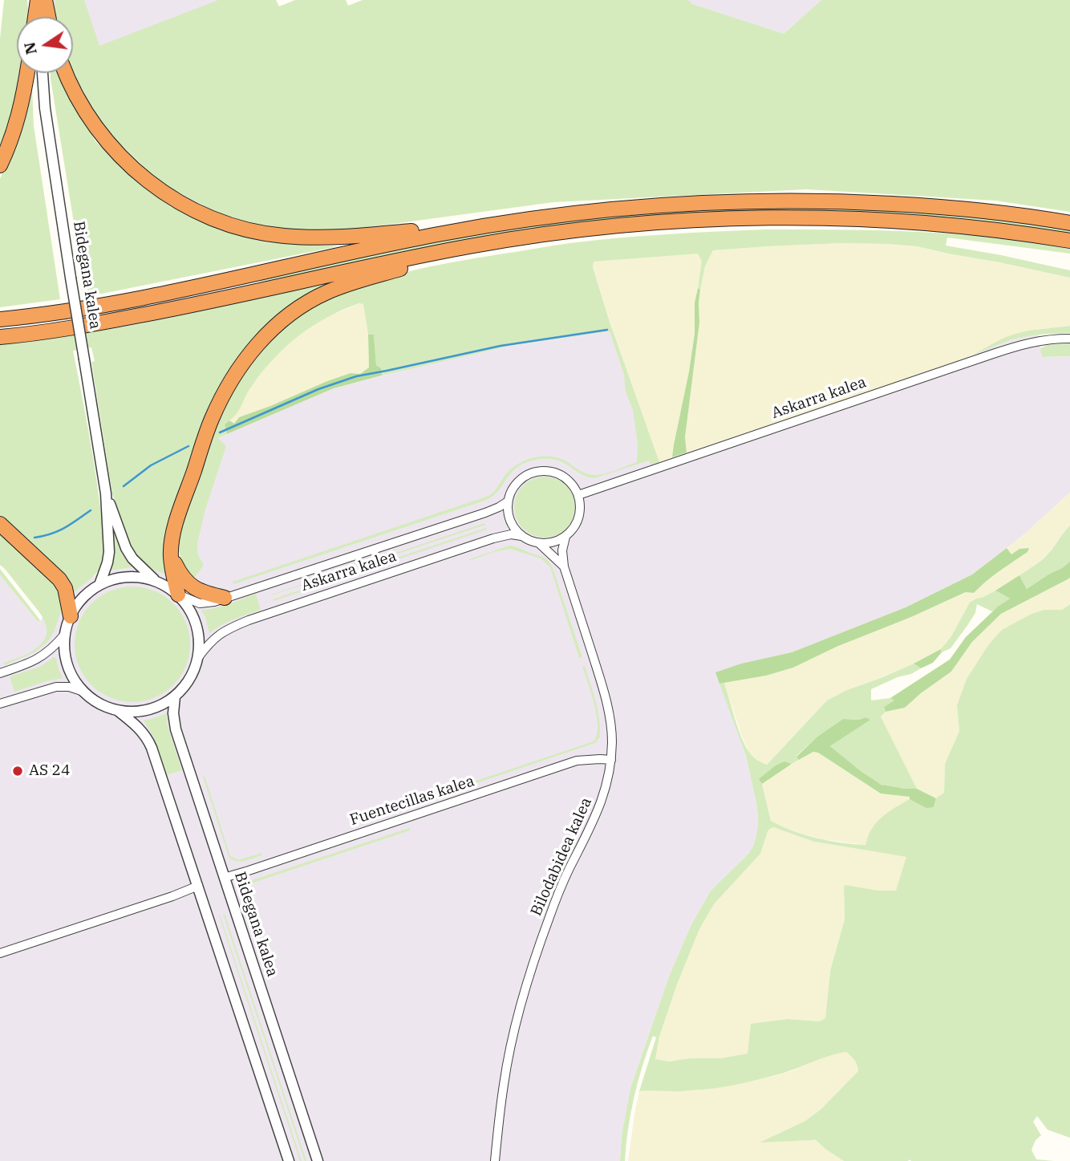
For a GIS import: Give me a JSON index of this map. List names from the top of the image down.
{
  "streets": {
    "street": [
      "Bidegana kalea",
      "Askarra kalea",
      "Fuentecillas kalea",
      "Bilodabidea kalea"
    ]
  },
  "crossings": [
    ["Bidegana kalea", "Askarra kalea"],
    ["Bidegana kalea", "Fuentecillas kalea"],
    ["Askarra kalea", "Bilodabidea kalea"],
    ["Fuentecillas kalea", "Bilodabidea kalea"]
  ],
  "places": ["AS 24"],
  "north": "left"
}
